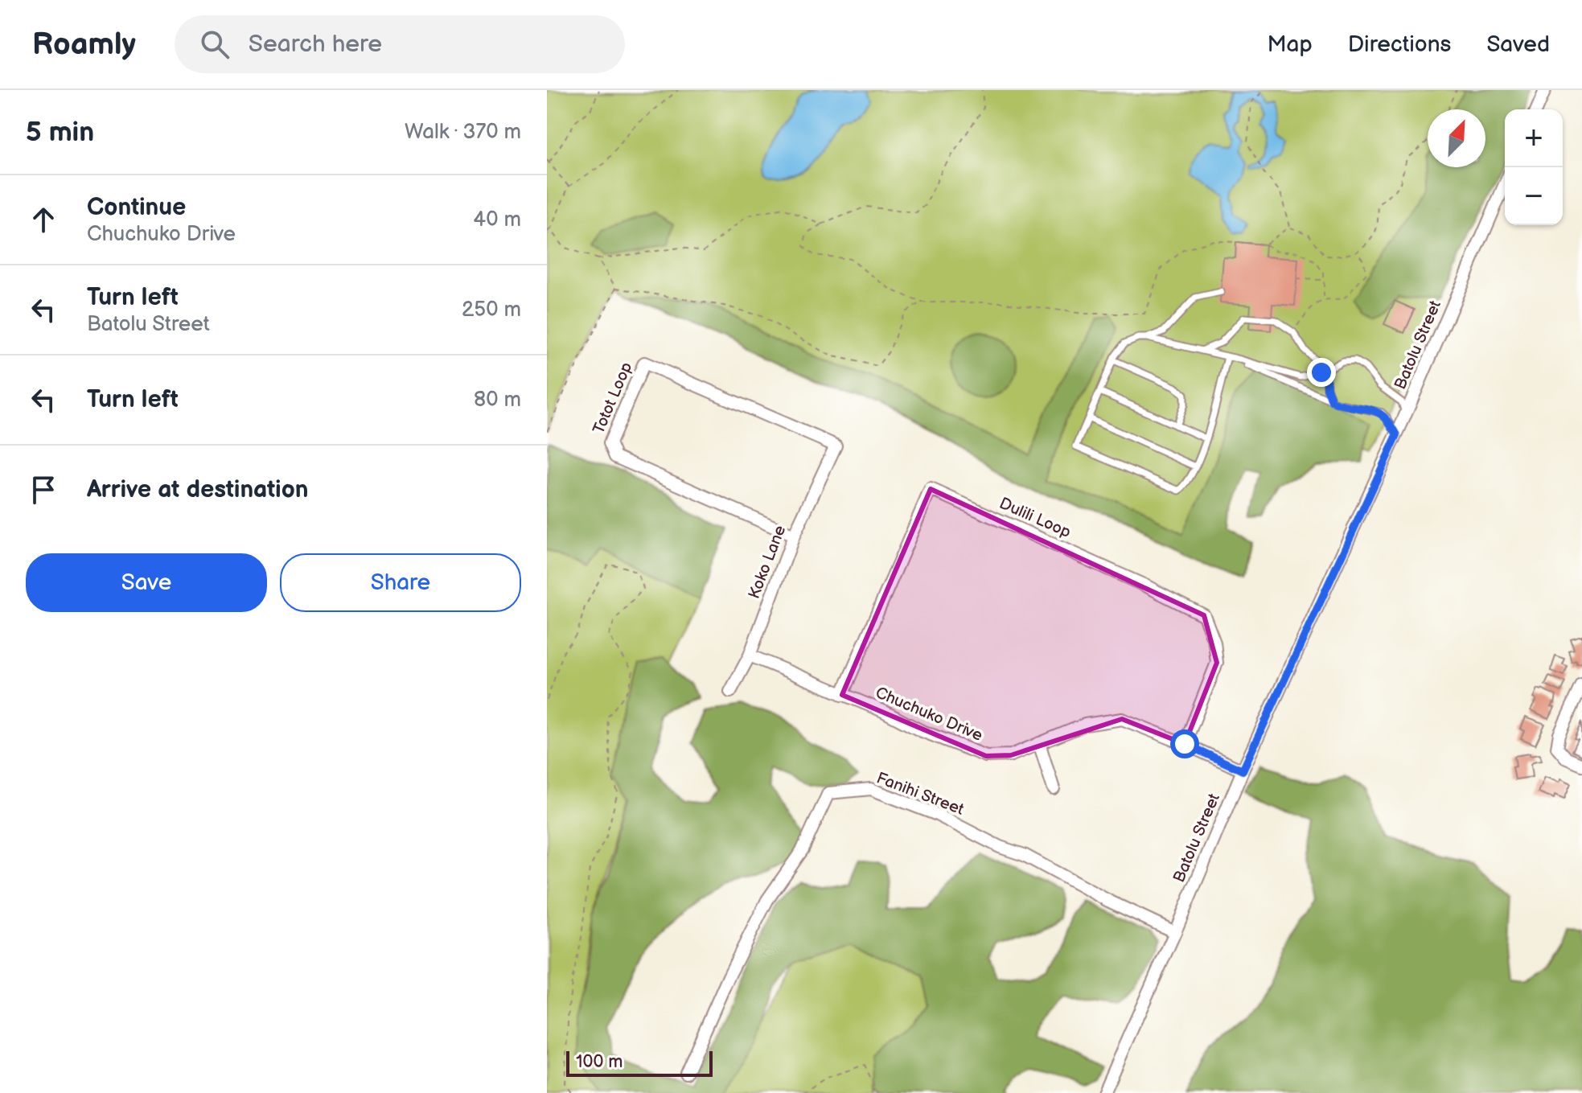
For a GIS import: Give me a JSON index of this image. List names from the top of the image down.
{
  "streets": {
    "street": [
      "Batolu Street",
      "Totot Loop",
      "Dulili Loop",
      "Koko Lane",
      "Chuchuko Drive",
      "Fanihi Street"
    ]
  },
  "crossings": [
    ["Batolu Street", "Chuchuko Drive"],
    ["Batolu Street", "Fanihi Street"],
    ["Totot Loop", "Koko Lane"],
    ["Dulili Loop", "Chuchuko Drive"],
    ["Koko Lane", "Chuchuko Drive"]
  ],
  "scale_bar": "100 m",
  "north": "top right",
  "page": {
    "header": "Roamly",
    "search": "Search here",
    "nav": ["Map", "Directions", "Saved"],
    "heading": ["5 min", "Walk · 370 m"],
    "map_buttons": ["+", "−"],
    "list": [
      ["Continue", "Chuchuko Drive", "40 m"],
      ["Turn left", "Batolu Street", "250 m"],
      ["Turn left", "80 m"],
      "Arrive at destination"
    ],
    "buttons": ["Save", "Share"],
    "scale": "100 m"
  }
}
